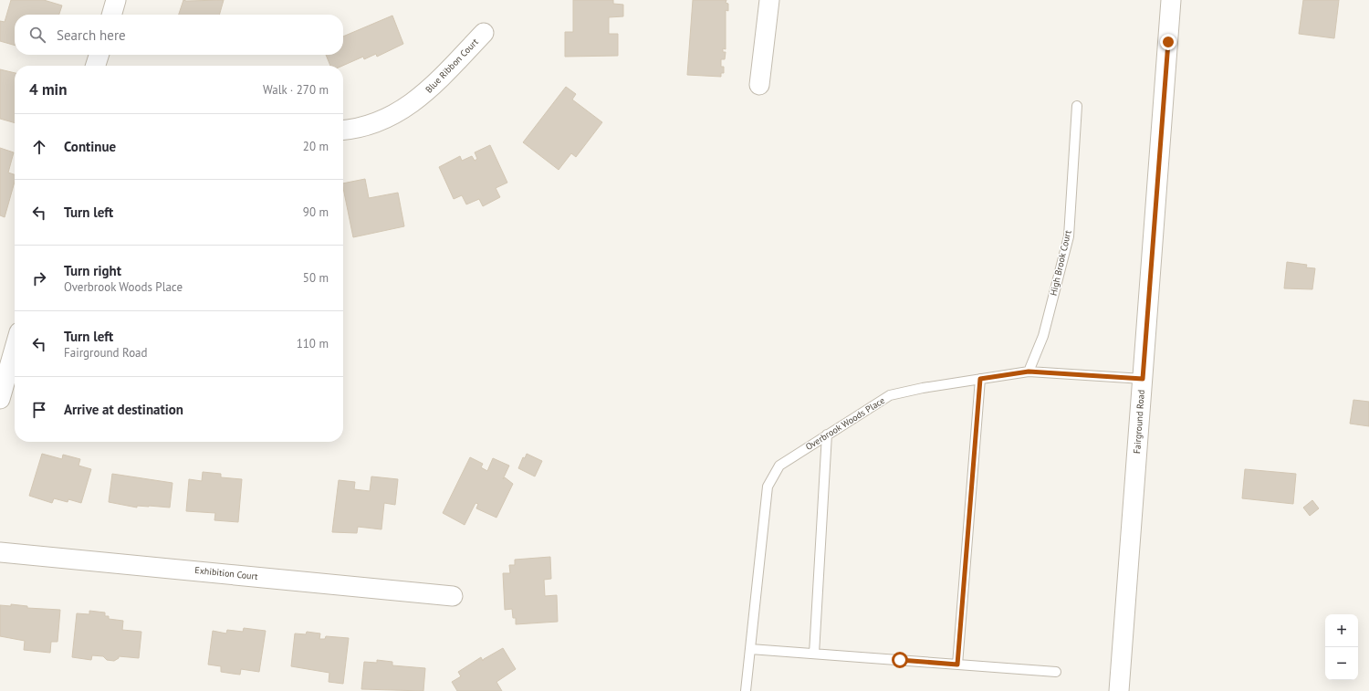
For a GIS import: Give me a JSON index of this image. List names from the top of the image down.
{
  "streets": {
    "street": ["Blue Ribbon Court", "Fairground Road", "Exhibition Court"],
    "lane": ["High Brook Court", "Overbrook Woods Place"]
  },
  "crossings": [
    ["High Brook Court", "Overbrook Woods Place"],
    ["Fairground Road", "Overbrook Woods Place"]
  ],
  "page": {
    "search": "Search here",
    "heading": ["4 min", "Walk · 270 m"],
    "list": [
      ["Continue", "20 m"],
      ["Turn left", "90 m"],
      ["Turn right", "Overbrook Woods Place", "50 m"],
      ["Turn left", "Fairground Road", "110 m"],
      "Arrive at destination"
    ],
    "map_buttons": ["+", "−"]
  }
}
